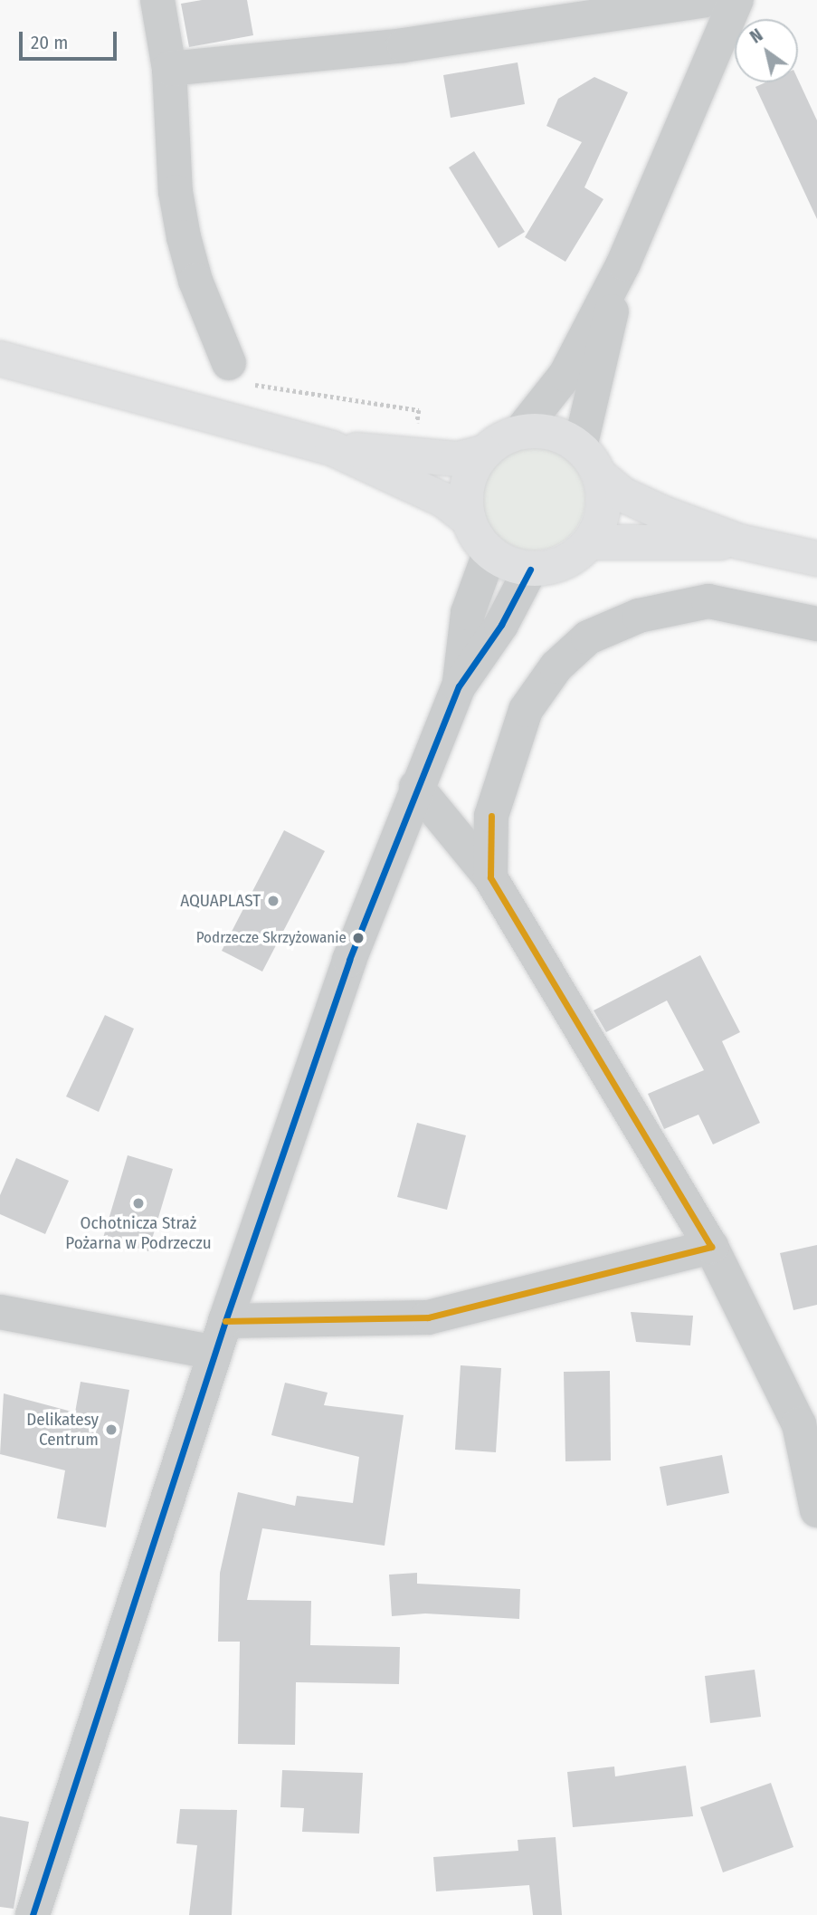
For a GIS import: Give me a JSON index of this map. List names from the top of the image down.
{
  "places": [
    "AQUAPLAST",
    "Podrzecze Skrzyżowanie",
    "Ochotnicza Straż Pożarna w Podrzeczu",
    "Delikatesy Centrum"
  ],
  "scale_bar": "20 m",
  "north": "top left"
}
